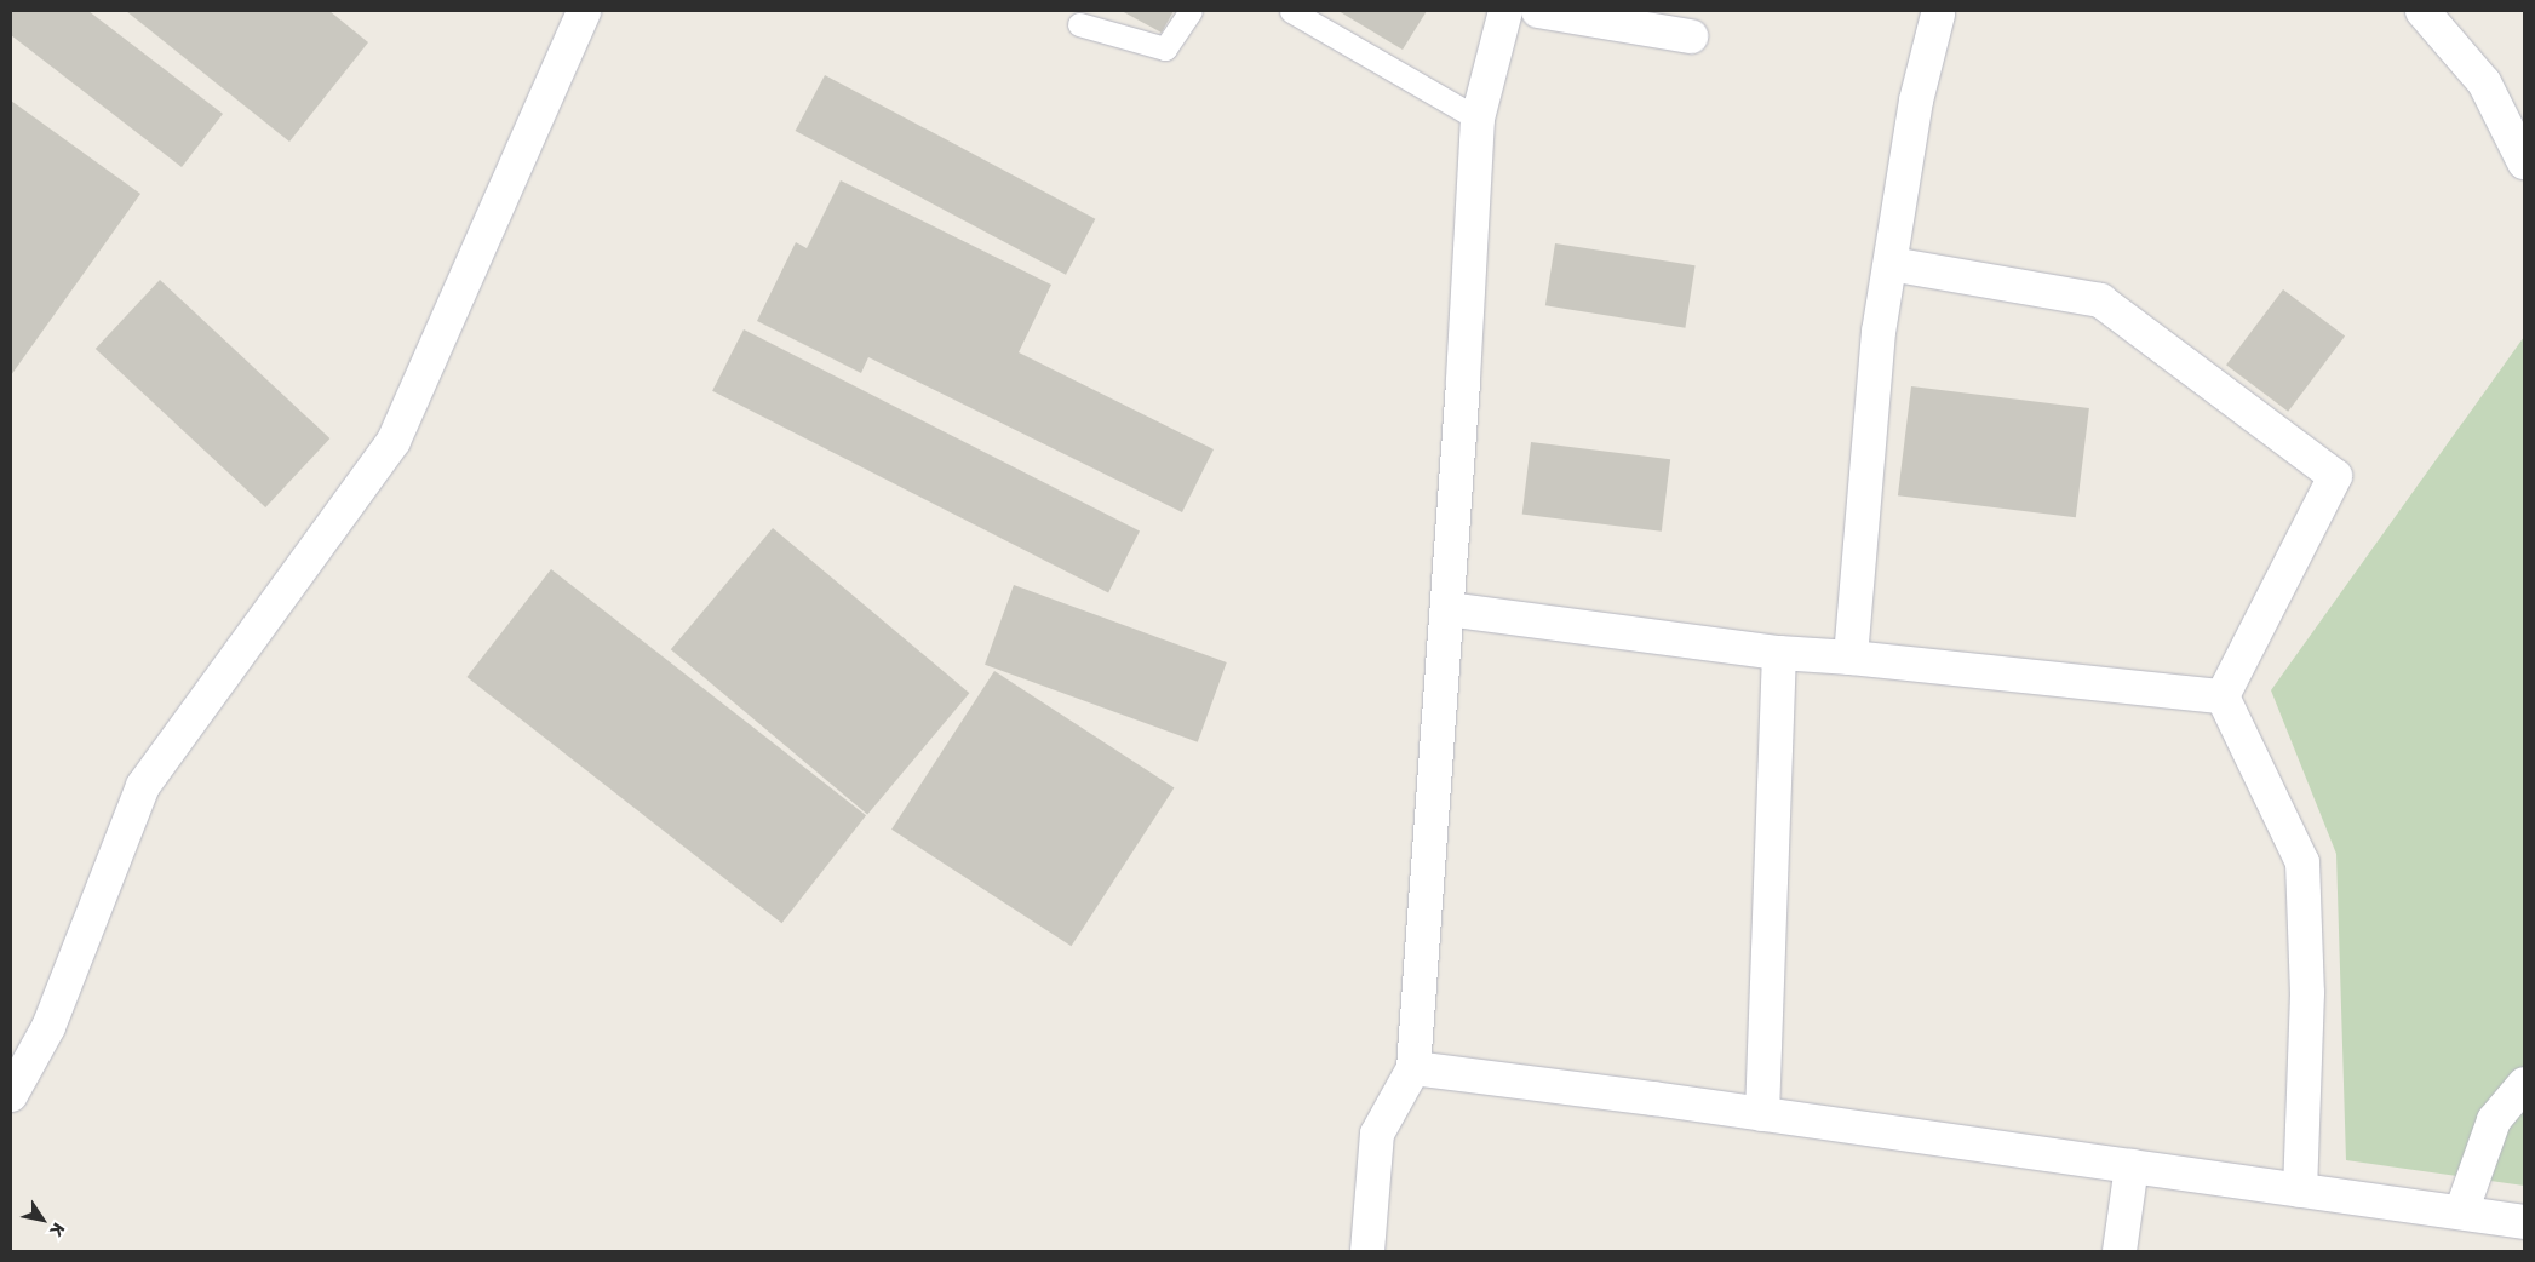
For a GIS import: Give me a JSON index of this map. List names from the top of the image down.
{
  "north": "bottom right"
}
